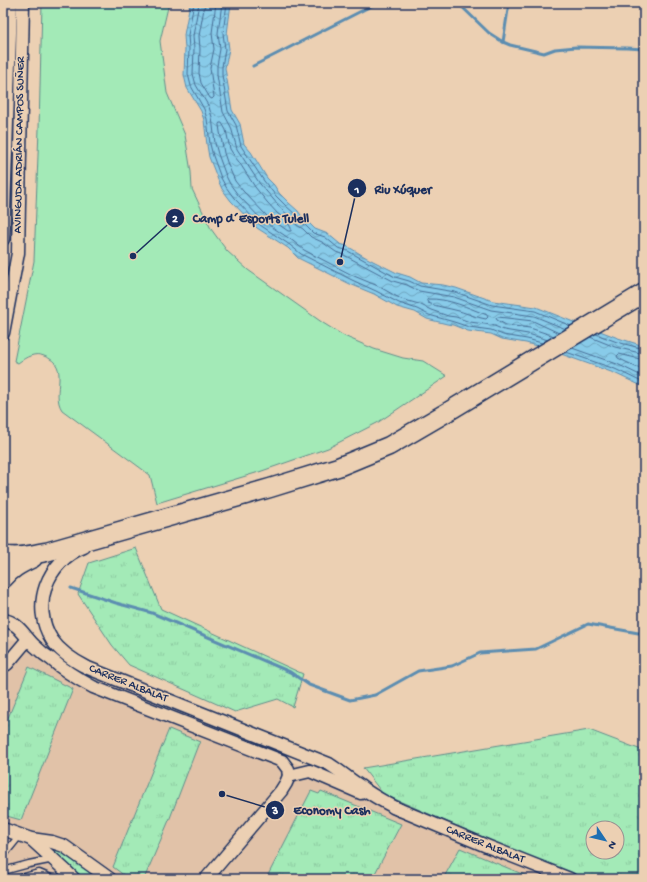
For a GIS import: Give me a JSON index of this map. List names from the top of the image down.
{
  "streets": {
    "street": ["AVINGUDA ADRIÁN CAMPOS SUÑER", "CARRER ALBALAT"]
  },
  "places": ["Camp d´Esports Tulell", "Riu Xúquer", "Economy Cash"],
  "north": "bottom right"
}
